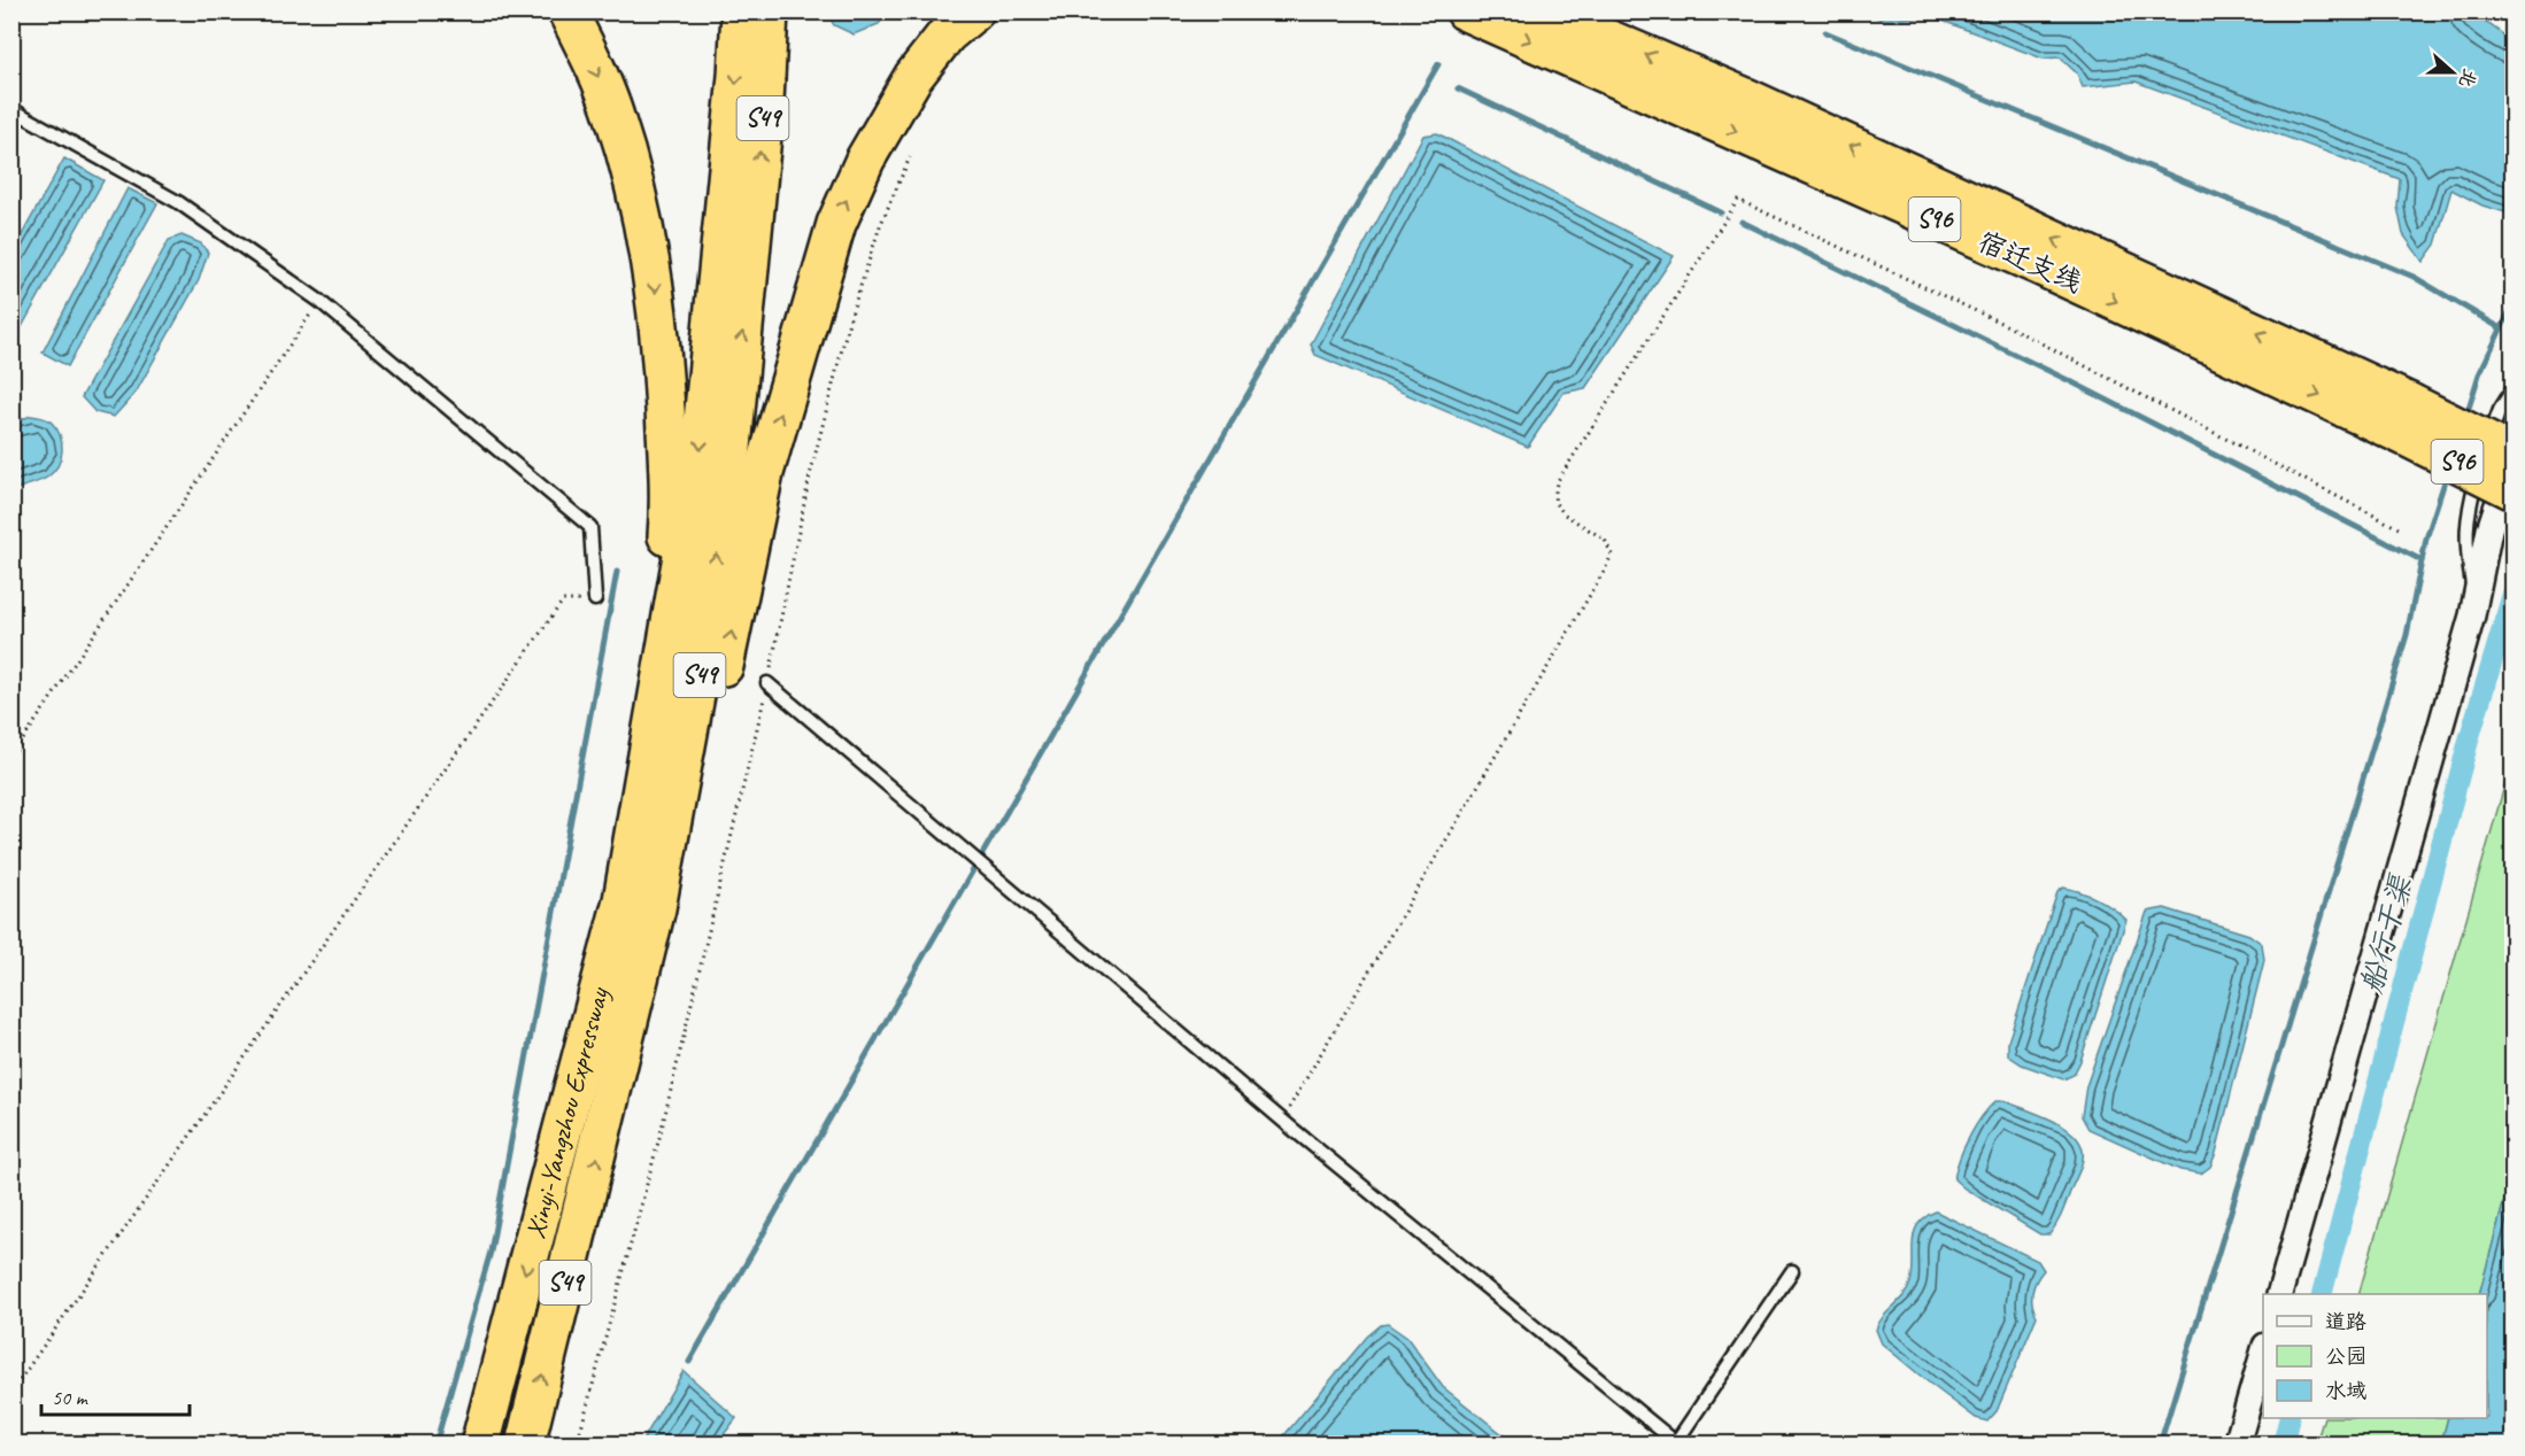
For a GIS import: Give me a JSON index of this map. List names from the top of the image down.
{
  "streets": {
    "highway": [
      "S49",
      "S96",
      "宿迁支线",
      "Xinyi-Yangzhou Expressway"
    ]
  },
  "crossings": [
    ["S49", "Xinyi-Yangzhou Expressway"]
  ],
  "water": ["船行干渠"],
  "legend": ["道路", "公园", "水域"],
  "scale_bar": "50 m",
  "north": "right"
}
